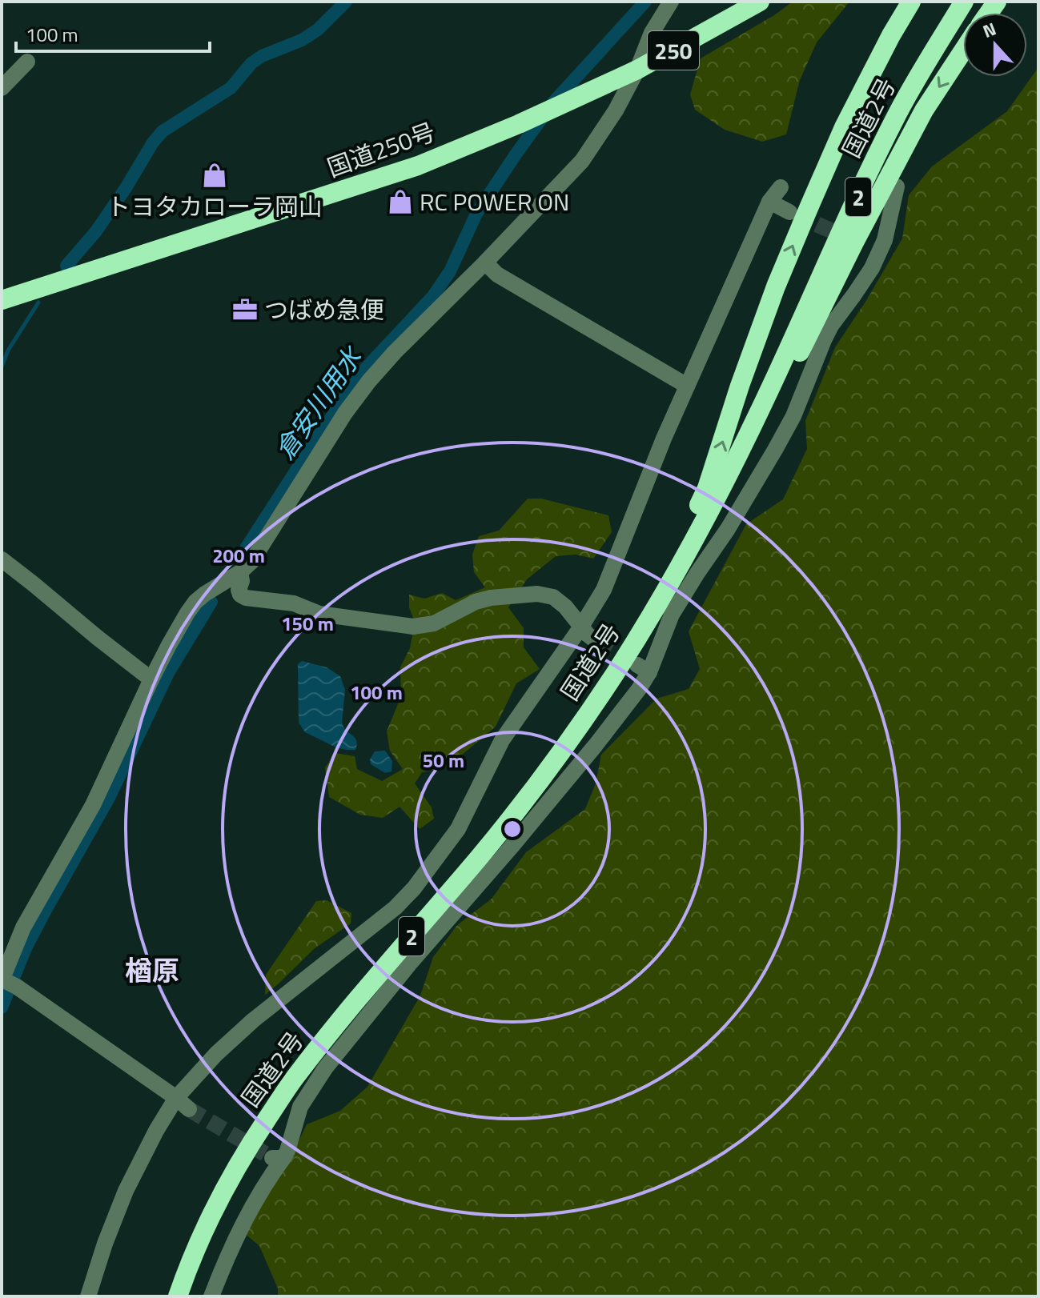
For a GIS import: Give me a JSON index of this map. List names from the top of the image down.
{
  "streets": {
    "highway": [
      "250",
      "国道2号",
      "国道250号",
      "2"
    ]
  },
  "districts": ["楢原"],
  "water": ["倉安川用水"],
  "places": {
    "shop": ["トヨタカローラ岡山", "RC POWER ON"],
    "office": ["つばめ急便"]
  },
  "scale_bar": "100 m",
  "north": "top",
  "rings": [
    "200 m",
    "150 m",
    "100 m",
    "50 m"
  ]
}
